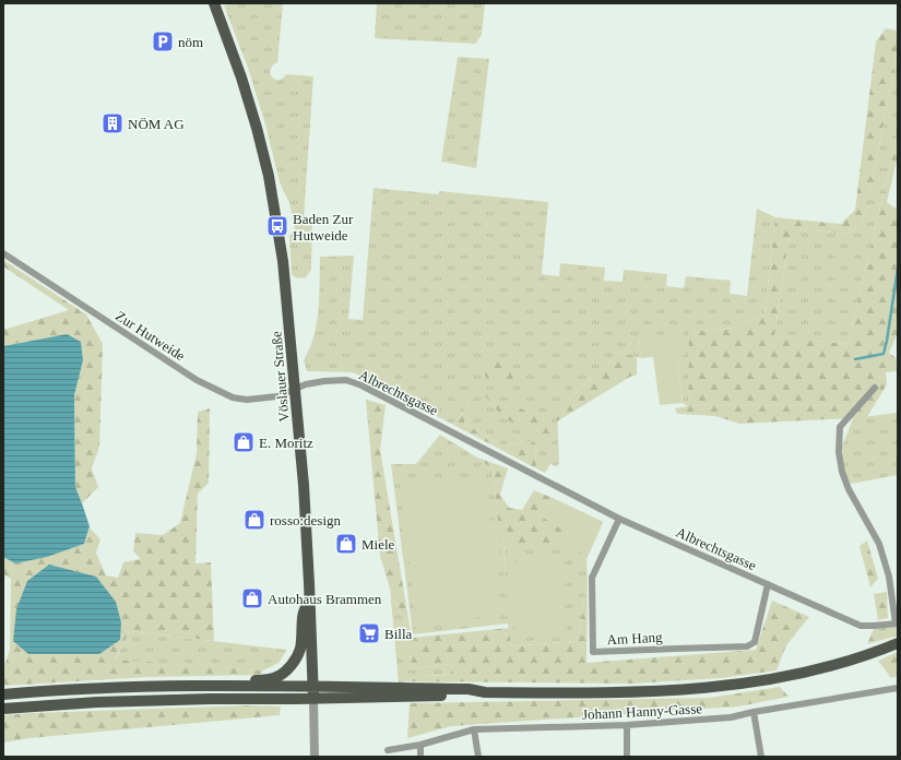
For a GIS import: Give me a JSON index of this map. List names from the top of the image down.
{
  "streets": {
    "main road": ["Vöslauer Straße"],
    "street": [
      "Zur Hutweide",
      "Albrechtsgasse",
      "Am Hang",
      "Johann Hanny-Gasse"
    ]
  },
  "crossings": [
    ["Zur Hutweide", "Vöslauer Straße"],
    ["Zur Hutweide", "Albrechtsgasse"],
    ["Vöslauer Straße", "Albrechtsgasse"],
    ["Albrechtsgasse", "Am Hang"]
  ],
  "places": {
    "parking": ["nöm"],
    "building": ["NÖM AG"],
    "bus stop": ["Baden Zur Hutweide"],
    "shop": [
      "E. Moritz",
      "rosso:design",
      "Miele",
      "Autohaus Brammen"
    ],
    "supermarket": ["Billa"]
  }
}
